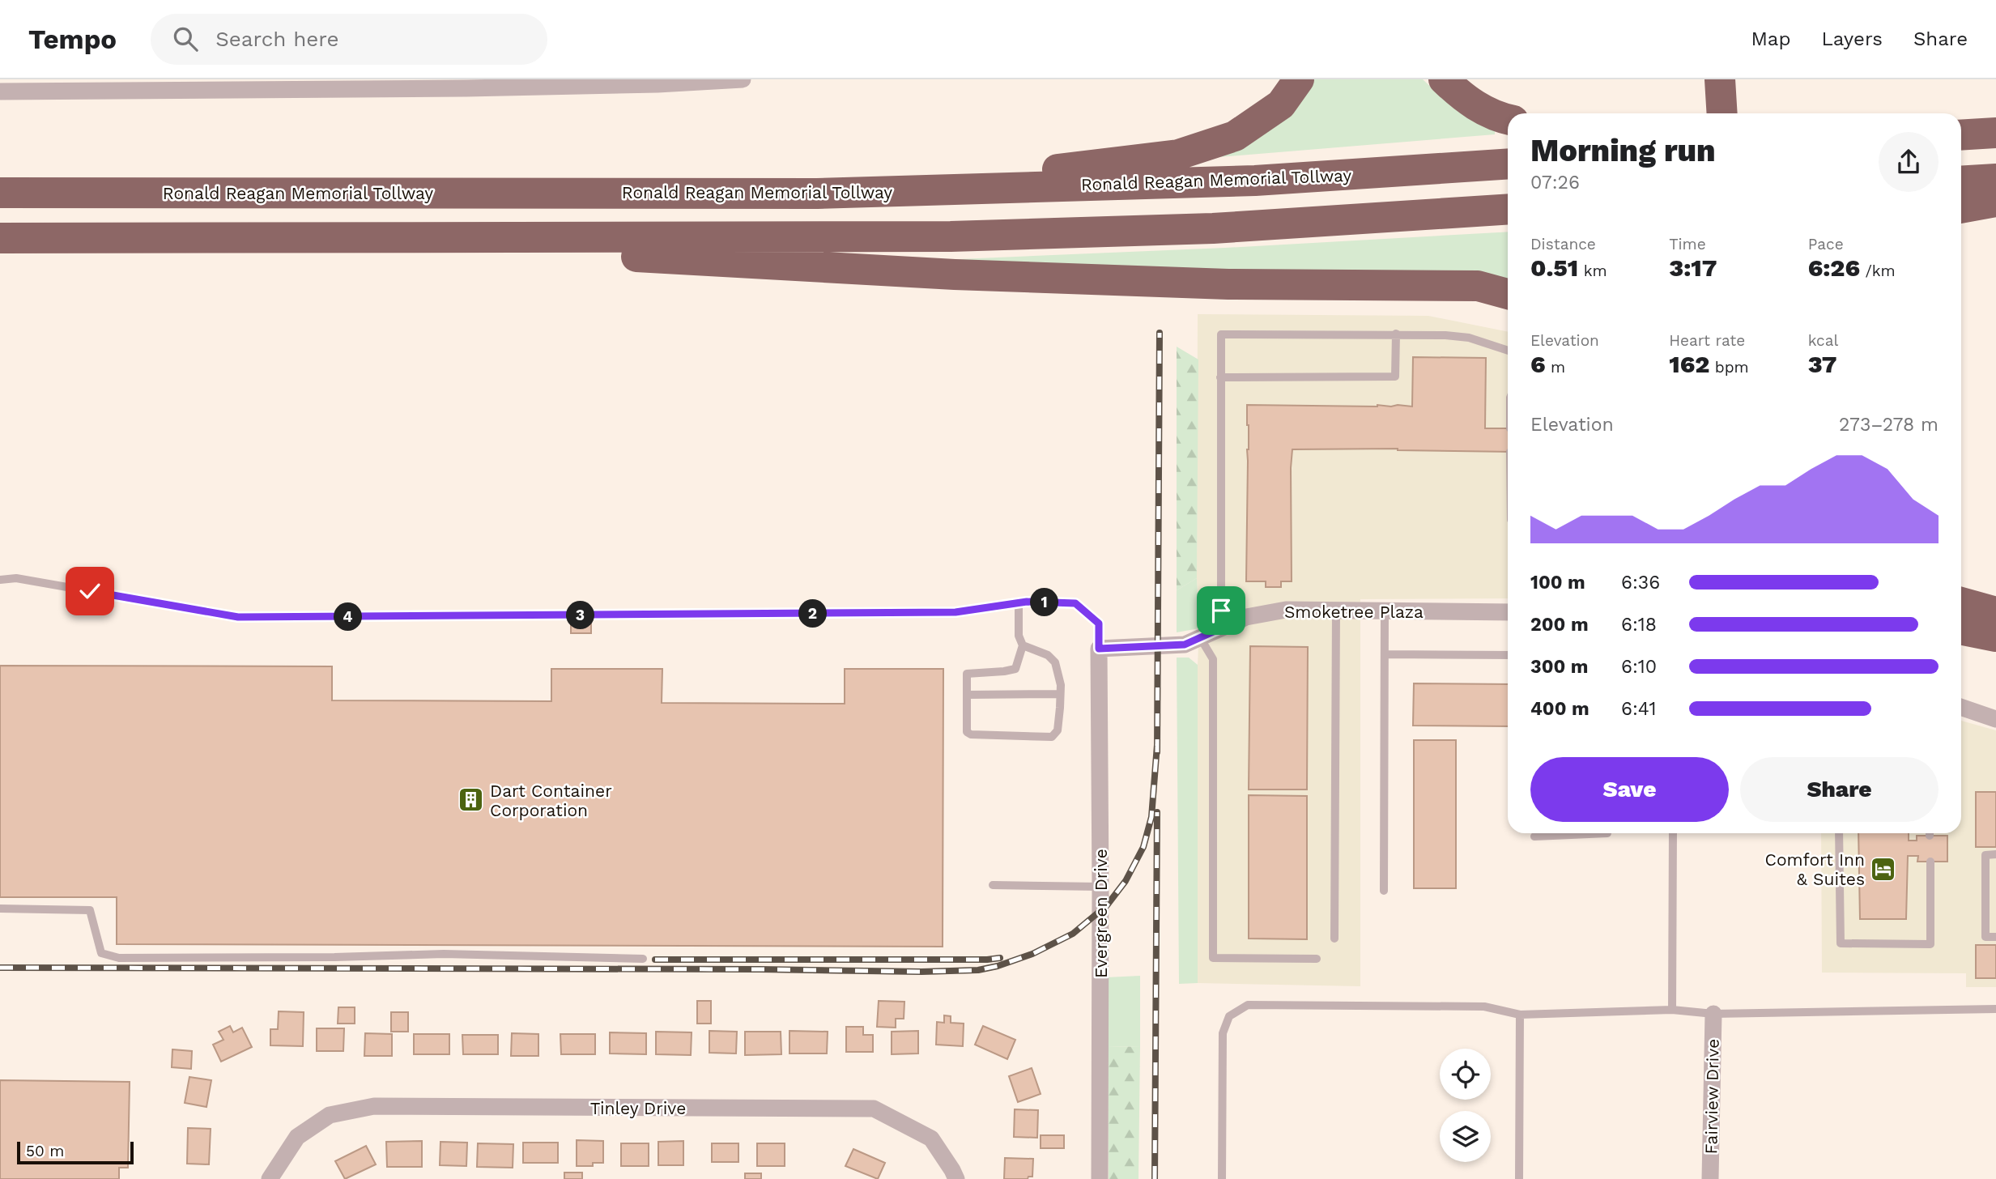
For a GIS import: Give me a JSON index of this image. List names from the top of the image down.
{
  "streets": {
    "highway": ["Ronald Reagan Memorial Tollway"],
    "street": [
      "Smoketree Plaza",
      "Evergreen Drive",
      "Fairview Drive",
      "Tinley Drive"
    ]
  },
  "crossings": [
    ["Smoketree Plaza", "Evergreen Drive"]
  ],
  "places": {
    "building": ["Dart Container Corporation"],
    "hotel": ["Comfort Inn & Suites"]
  },
  "scale_bar": "50 m",
  "page": {
    "header": "Tempo",
    "search": "Search here",
    "nav": ["Map", "Layers", "Share"],
    "heading": ["Morning run", "07:26"],
    "stats": [
      ["Distance", "0.51 km"],
      ["Time", "3:17"],
      ["Pace", "6:26 /km"],
      ["Elevation", "6 m"],
      ["Heart rate", "162 bpm"],
      ["kcal", "37"]
    ],
    "chart": ["Elevation", "273–278 m"],
    "list": [
      {
        "name": "100 m",
        "note": "6:36"
      },
      {
        "name": "200 m",
        "note": "6:18"
      },
      {
        "name": "300 m",
        "note": "6:10"
      },
      {
        "name": "400 m",
        "note": "6:41"
      }
    ],
    "pins": [
      "1",
      "2",
      "3",
      "4"
    ],
    "buttons": ["Save", "Share"],
    "scale": "50 m"
  }
}
